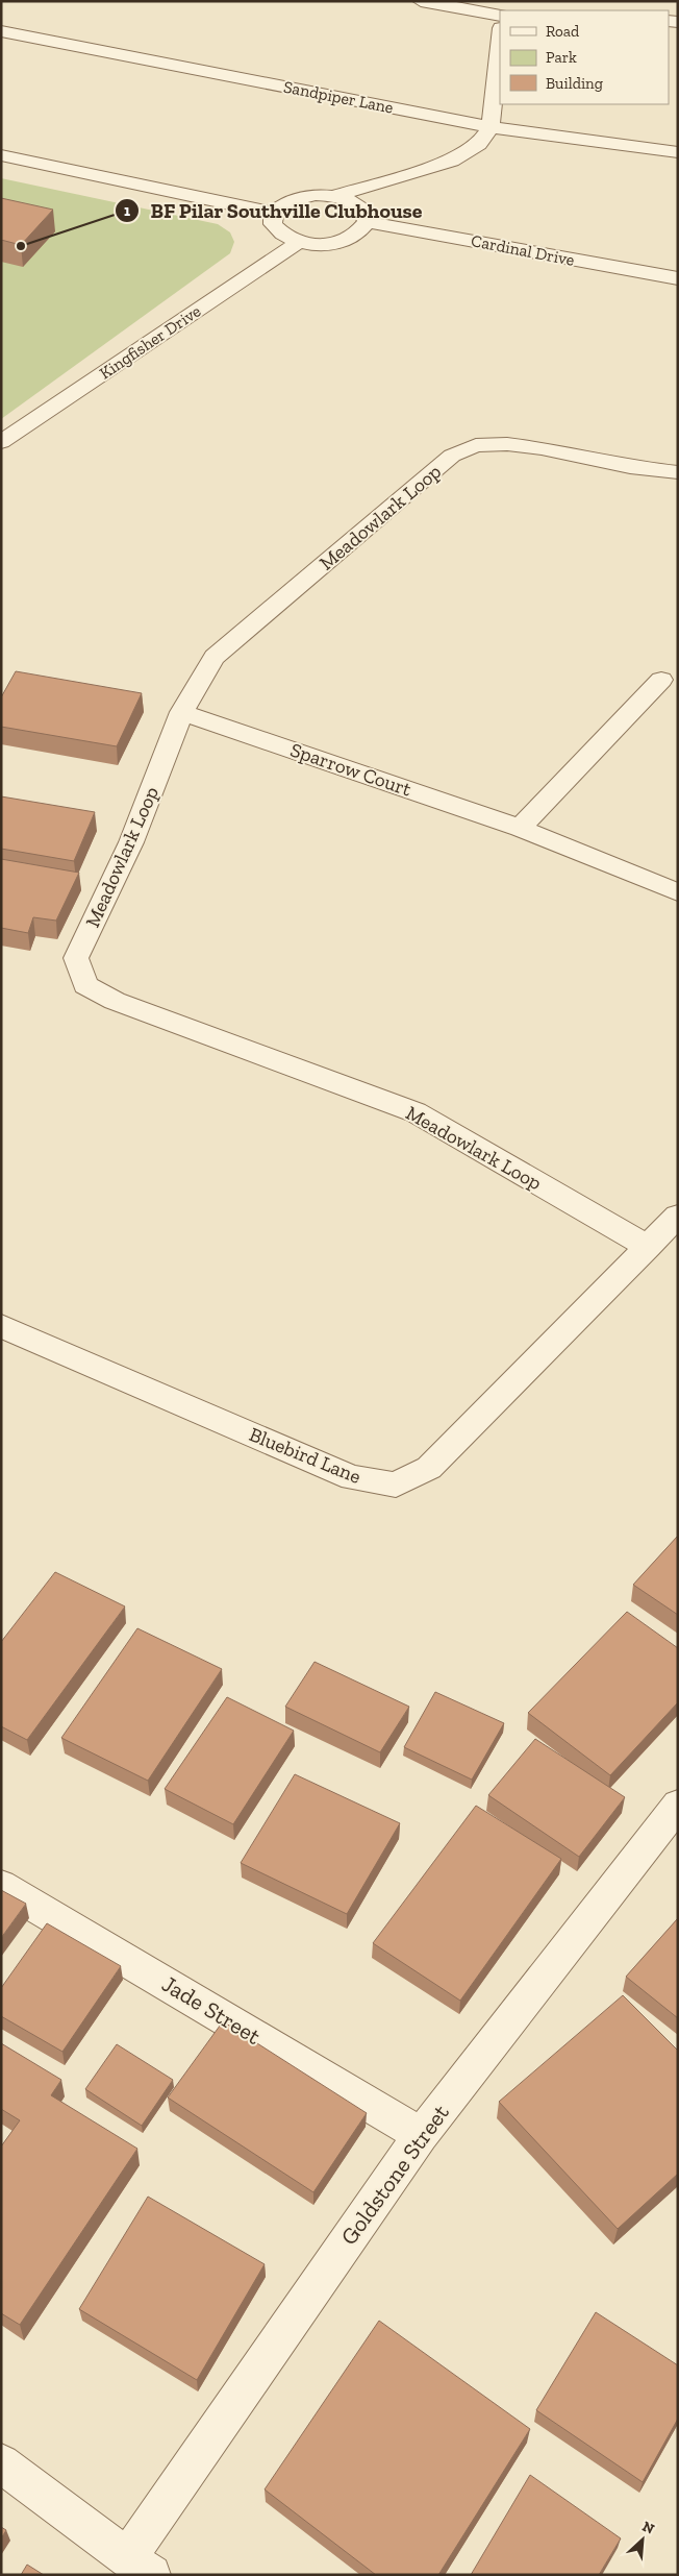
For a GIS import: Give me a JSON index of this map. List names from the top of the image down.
{
  "streets": {
    "street": [
      "Sandpiper Lane",
      "Cardinal Drive",
      "Kingfisher Drive",
      "Meadowlark Loop",
      "Sparrow Court",
      "Bluebird Lane",
      "Jade Street",
      "Goldstone Street"
    ]
  },
  "crossings": [
    ["Meadowlark Loop", "Sparrow Court"],
    ["Meadowlark Loop", "Bluebird Lane"],
    ["Jade Street", "Goldstone Street"]
  ],
  "places": ["BF Pilar Southville Clubhouse"],
  "legend": ["Road", "Park", "Building"],
  "north": "top right"
}
